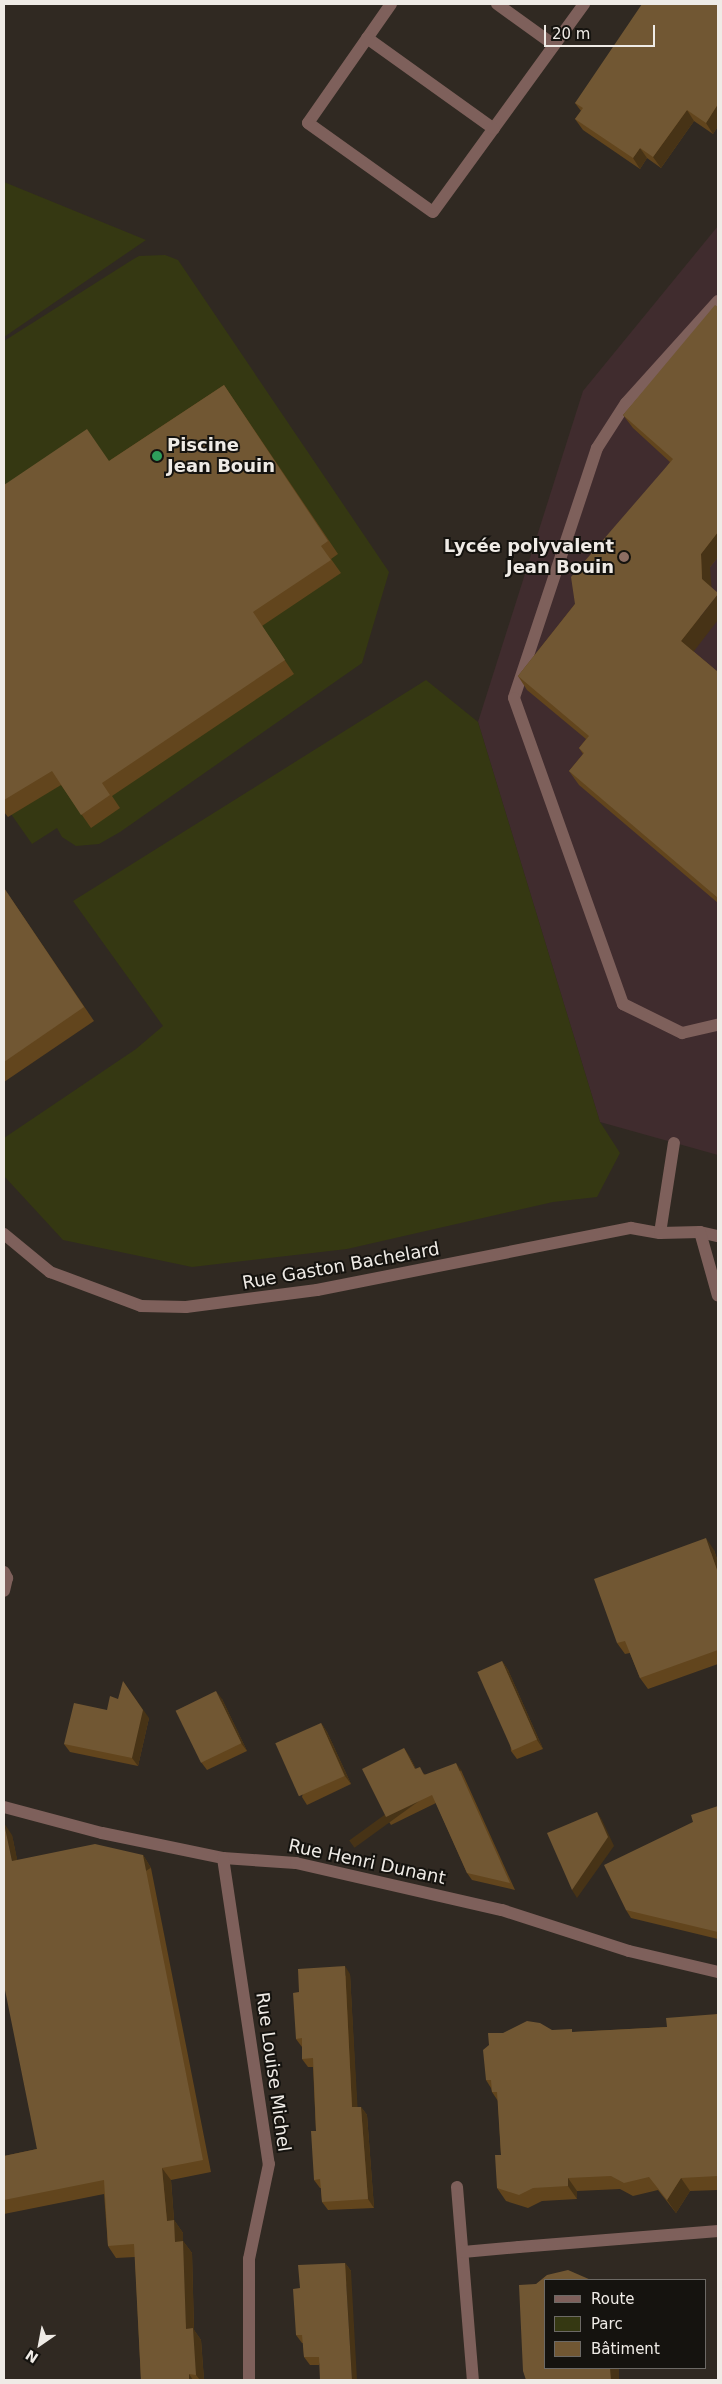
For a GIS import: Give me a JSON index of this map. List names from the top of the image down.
{
  "streets": {
    "street": ["Rue Gaston Bachelard", "Rue Henri Dunant", "Rue Louise Michel"]
  },
  "crossings": [
    ["Rue Henri Dunant", "Rue Louise Michel"]
  ],
  "places": ["Piscine Jean Bouin", "Lycée polyvalent Jean Bouin"],
  "legend": ["Route", "Parc", "Bâtiment"],
  "scale_bar": "20 m",
  "north": "bottom left"
}
